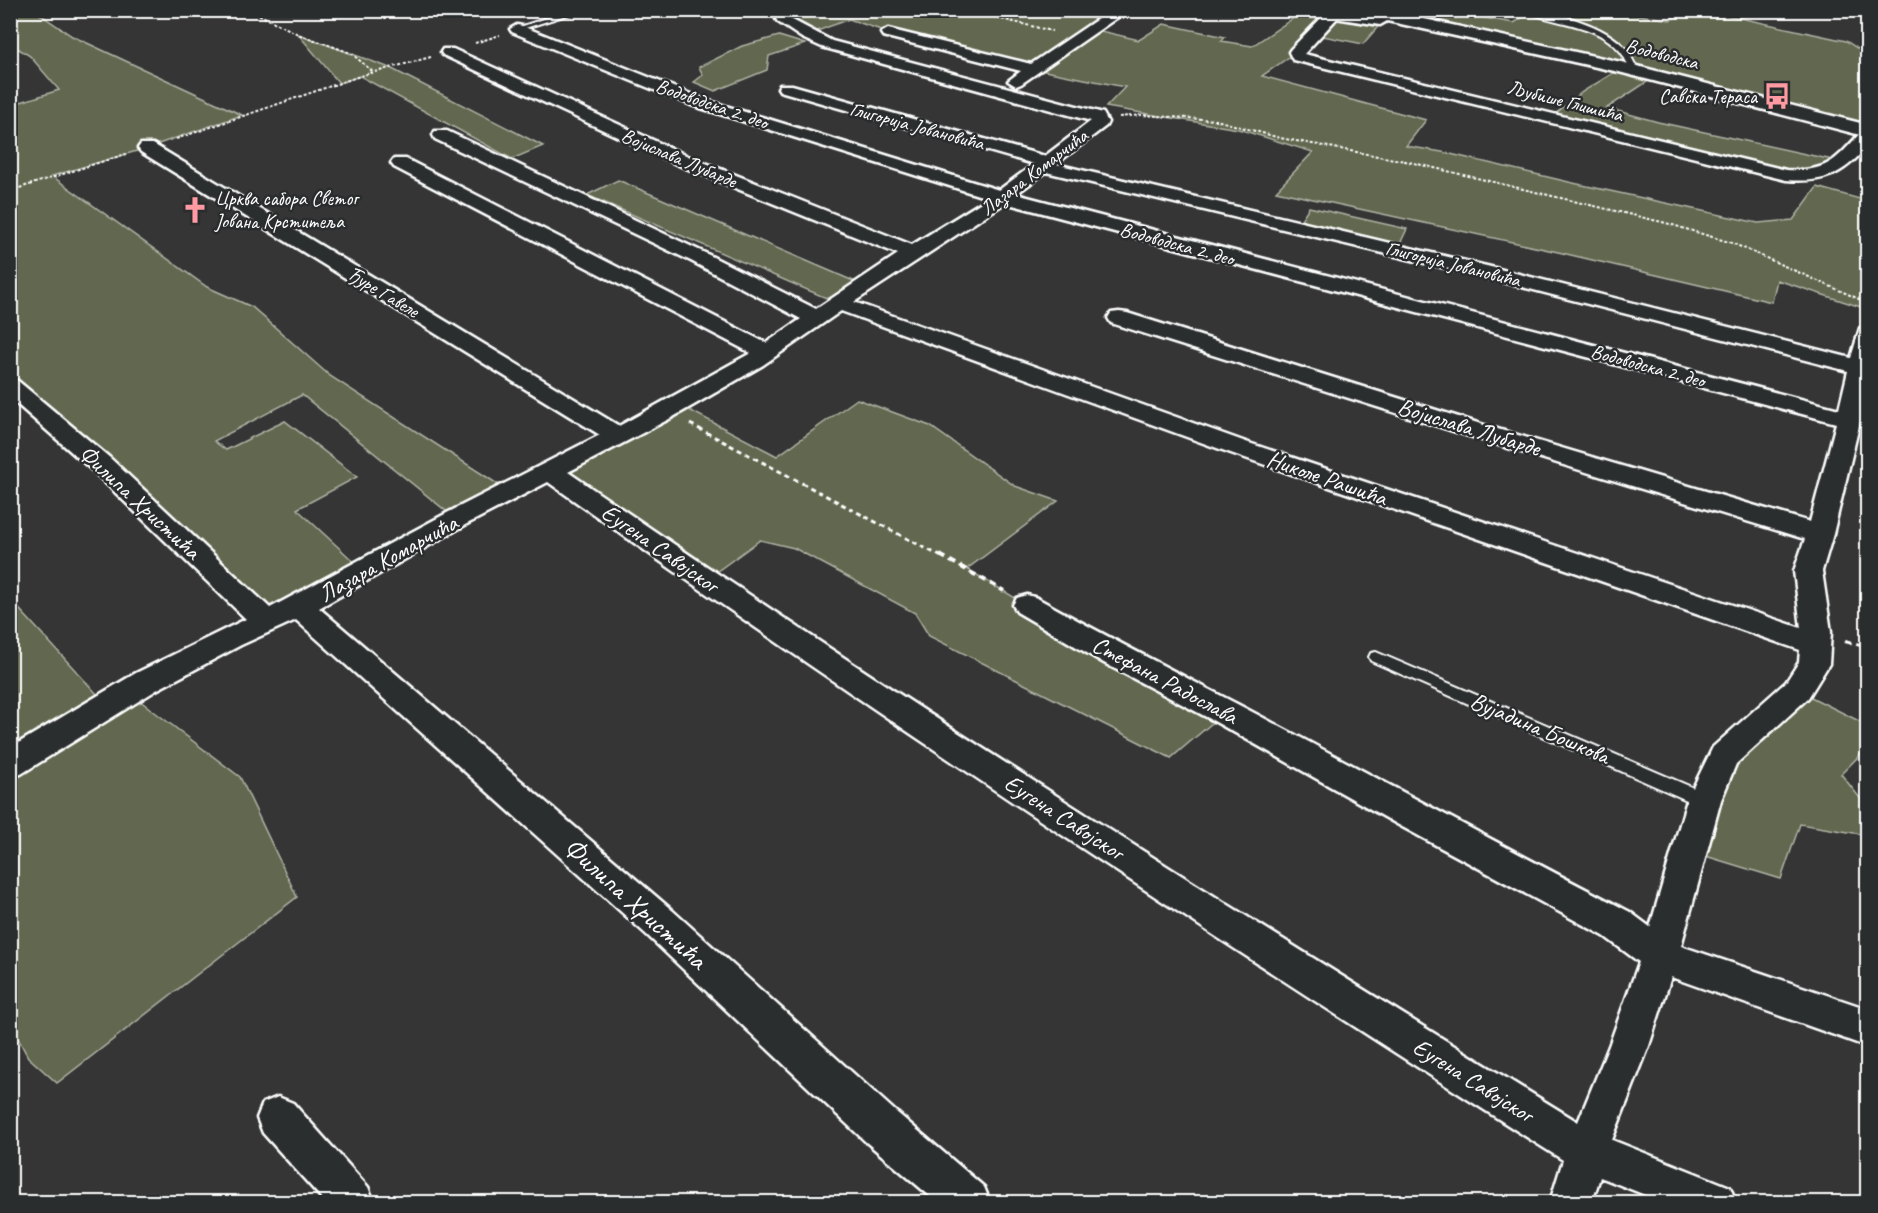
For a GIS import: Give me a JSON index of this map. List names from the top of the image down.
{
  "streets": {
    "main road": ["Водоводска"],
    "street": [
      "Љубише Глишића",
      "Водоводска 2. део",
      "Глигорија Јовановића",
      "Војислава Лубарде",
      "Лазара Комарчића",
      "Ђуре Гавеле",
      "Николе Рашића",
      "Филипа Христића",
      "Еугена Савојског",
      "Стефана Радослава"
    ],
    "lane": ["Вујадина Бошкова"]
  },
  "crossings": [
    ["Водоводска", "Љубише Глишића"],
    ["Водоводска 2. део", "Лазара Комарчића"],
    ["Глигорија Јовановића", "Лазара Комарчића"],
    ["Војислава Лубарде", "Лазара Комарчића"],
    ["Лазара Комарчића", "Ђуре Гавеле"],
    ["Лазара Комарчића", "Николе Рашића"],
    ["Лазара Комарчића", "Филипа Христића"],
    ["Лазара Комарчића", "Еугена Савојског"]
  ],
  "places": {
    "bus stop": ["Савска Тераса"],
    "church": ["Црква сабора Светог Јована Крститеља"]
  }
}
